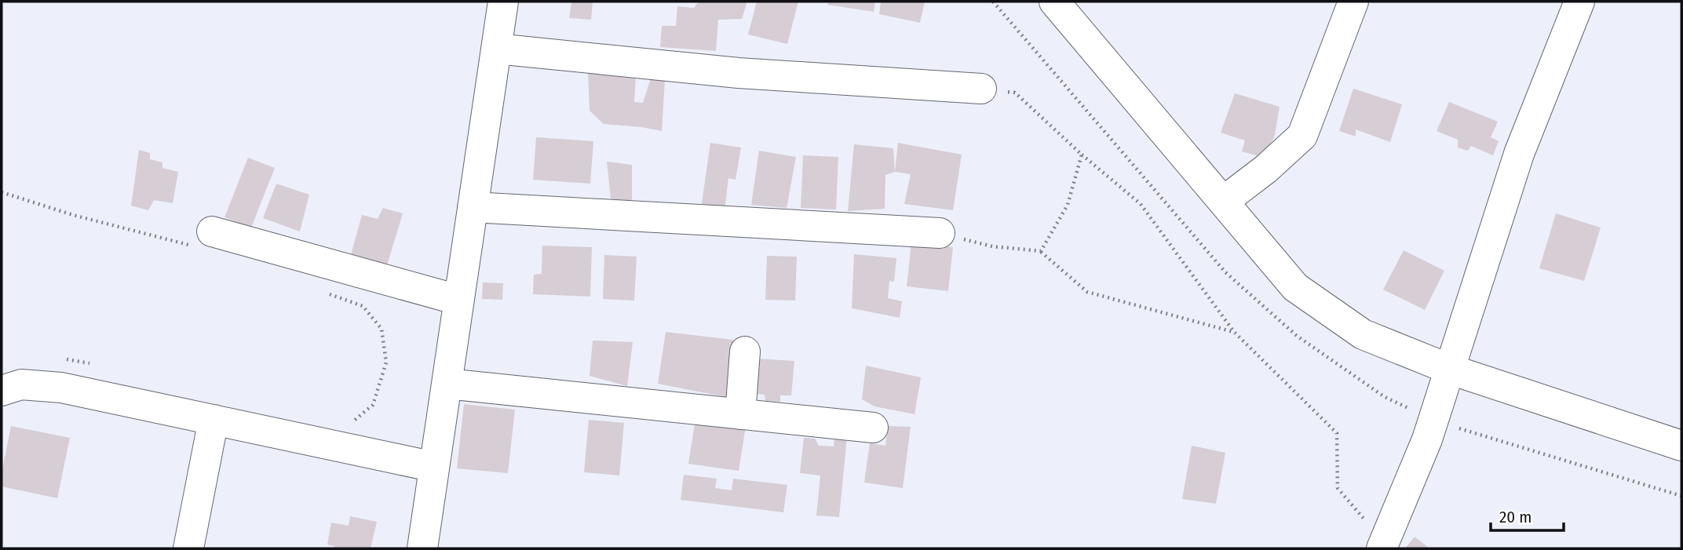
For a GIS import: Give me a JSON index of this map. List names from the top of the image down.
{
  "scale_bar": "20 m"
}
